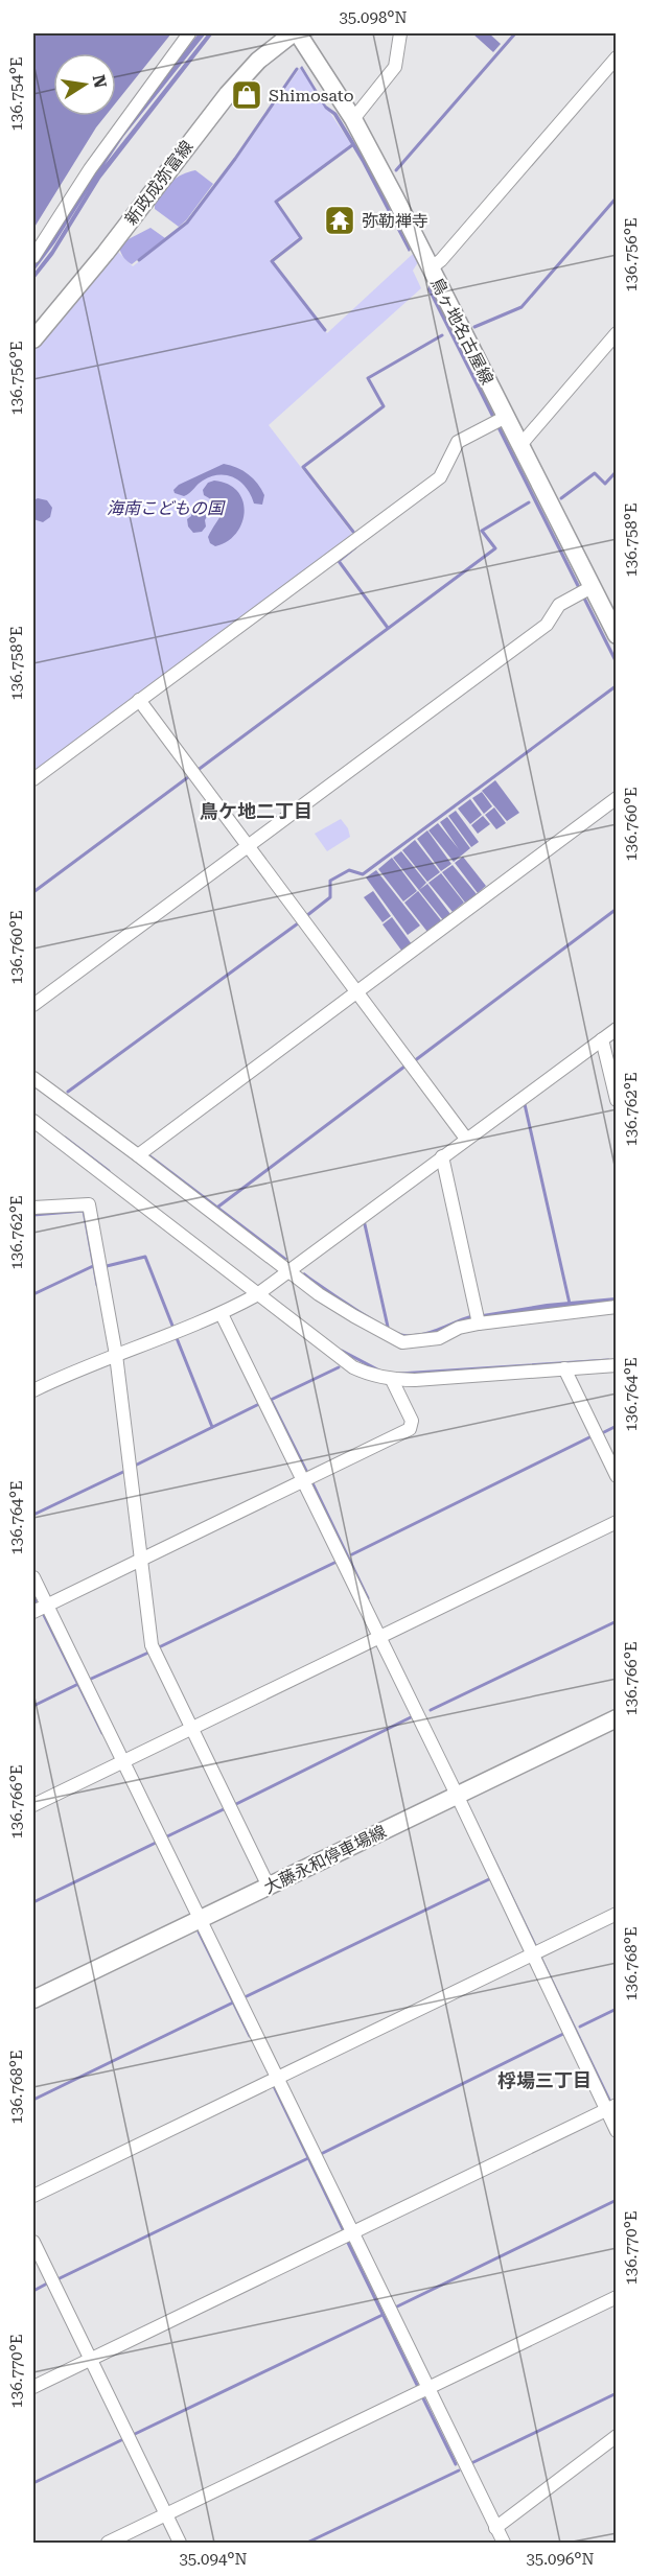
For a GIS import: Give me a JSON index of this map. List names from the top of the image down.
{
  "streets": {
    "main road": ["新政成弥富線", "鳥ヶ地名古屋線", "大藤永和停車場線"]
  },
  "districts": ["鳥ケ地二丁目", "桴場三丁目"],
  "parks": ["海南こどもの国"],
  "places": {
    "shop": ["Shimosato"],
    "temple": ["弥勒禅寺"]
  },
  "north": "right",
  "coordinates": [
    "35.098°N",
    "136.754°E",
    "136.756°E",
    "136.758°E",
    "136.760°E",
    "136.762°E",
    "136.764°E",
    "136.766°E",
    "136.768°E",
    "136.770°E",
    "35.094°N",
    "35.096°N"
  ]
}
